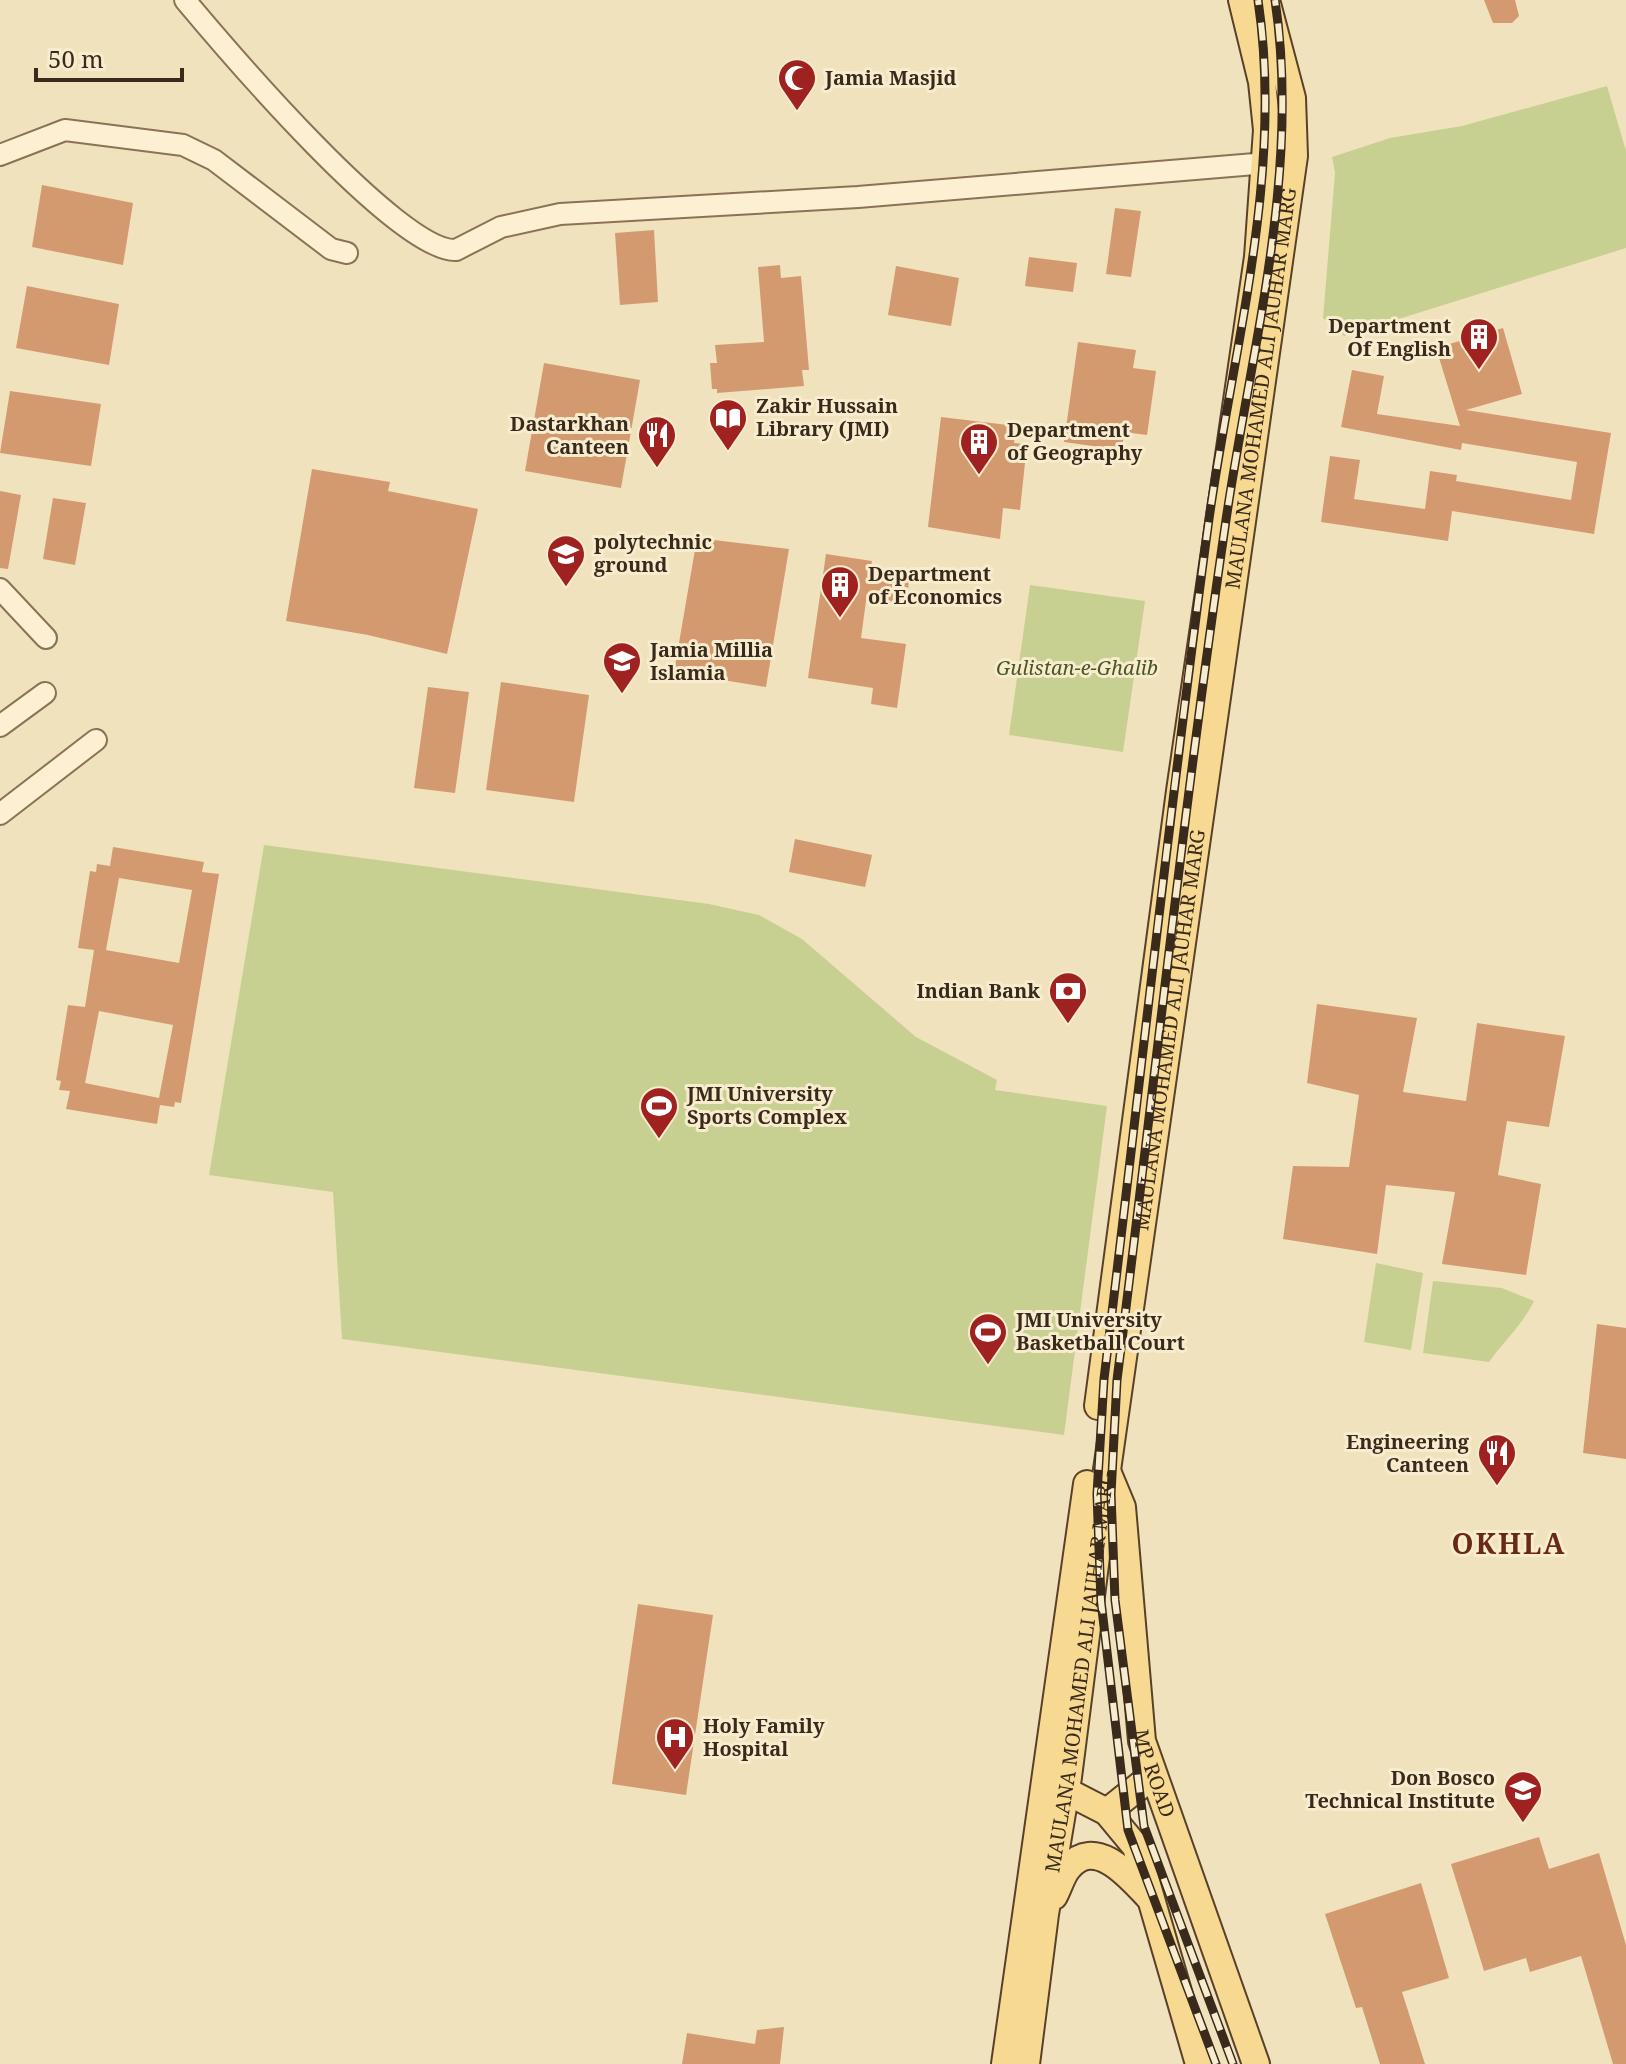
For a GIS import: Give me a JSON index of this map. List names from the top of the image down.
{
  "streets": {
    "main road": ["MAULANA MOHAMED ALI JAUHAR MARG", "MP ROAD"]
  },
  "crossings": [
    ["MAULANA MOHAMED ALI JAUHAR MARG", "MP ROAD"]
  ],
  "districts": ["OKHLA"],
  "parks": ["Gulistan-e-Ghalib"],
  "places": {
    "mosque": ["Jamia Masjid"],
    "building": ["Department Of English", "Department of Geography", "Department of Economics"],
    "library": ["Zakir Hussain Library (JMI)"],
    "restaurant": ["Dastarkhan Canteen", "Engineering Canteen"],
    "school or university": ["polytechnic ground", "Jamia Millia Islamia", "Don Bosco Technical Institute"],
    "bank": ["Indian Bank"],
    "sports": ["JMI University Sports Complex", "JMI University Basketball Court"],
    "hospital": ["Holy Family Hospital"]
  },
  "scale_bar": "50 m"
}
